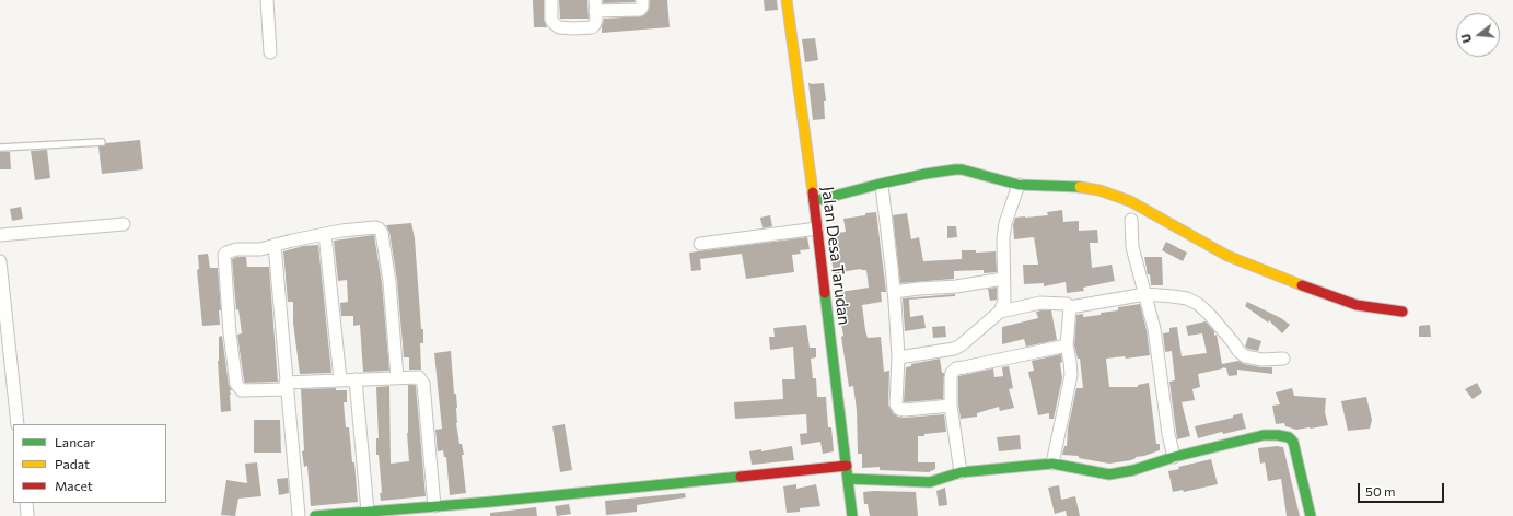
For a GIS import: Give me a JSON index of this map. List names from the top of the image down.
{
  "streets": {
    "street": ["Jalan Desa Tarudan"]
  },
  "legend": ["Lancar", "Padat", "Macet"],
  "scale_bar": "50 m",
  "north": "left"
}
